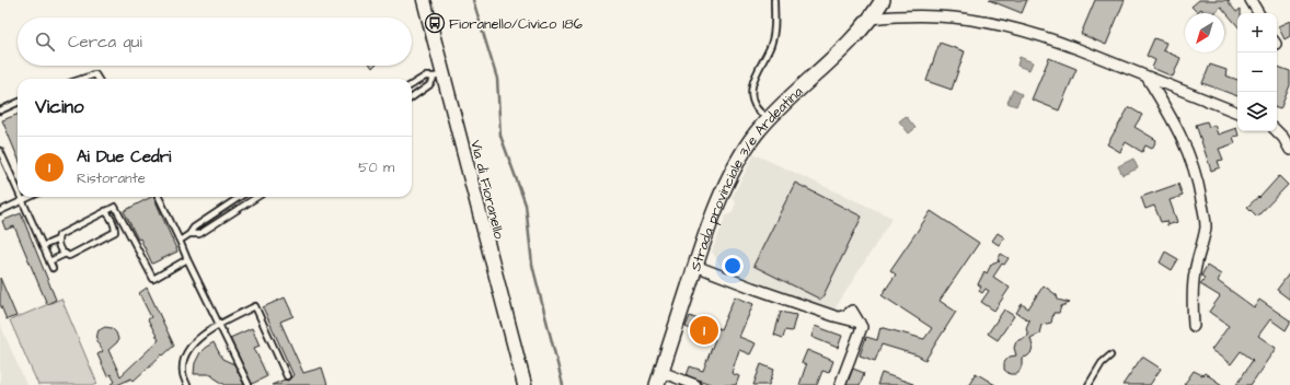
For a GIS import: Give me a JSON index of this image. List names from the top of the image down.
{
  "streets": {
    "main road": ["Strada provinciale 3/e Ardeatina"],
    "street": ["Via di Fioranello"]
  },
  "places": {
    "bus stop": ["Fioranello/Civico 186"]
  },
  "north": "bottom left",
  "page": {
    "map_buttons": ["+", "−"],
    "search": "Cerca qui",
    "heading": "Vicino",
    "list": [
      {
        "mark": "1",
        "name": "Ai Due Cedri",
        "note": "Ristorante",
        "value": "50 m"
      }
    ],
    "pins": "1"
  }
}
